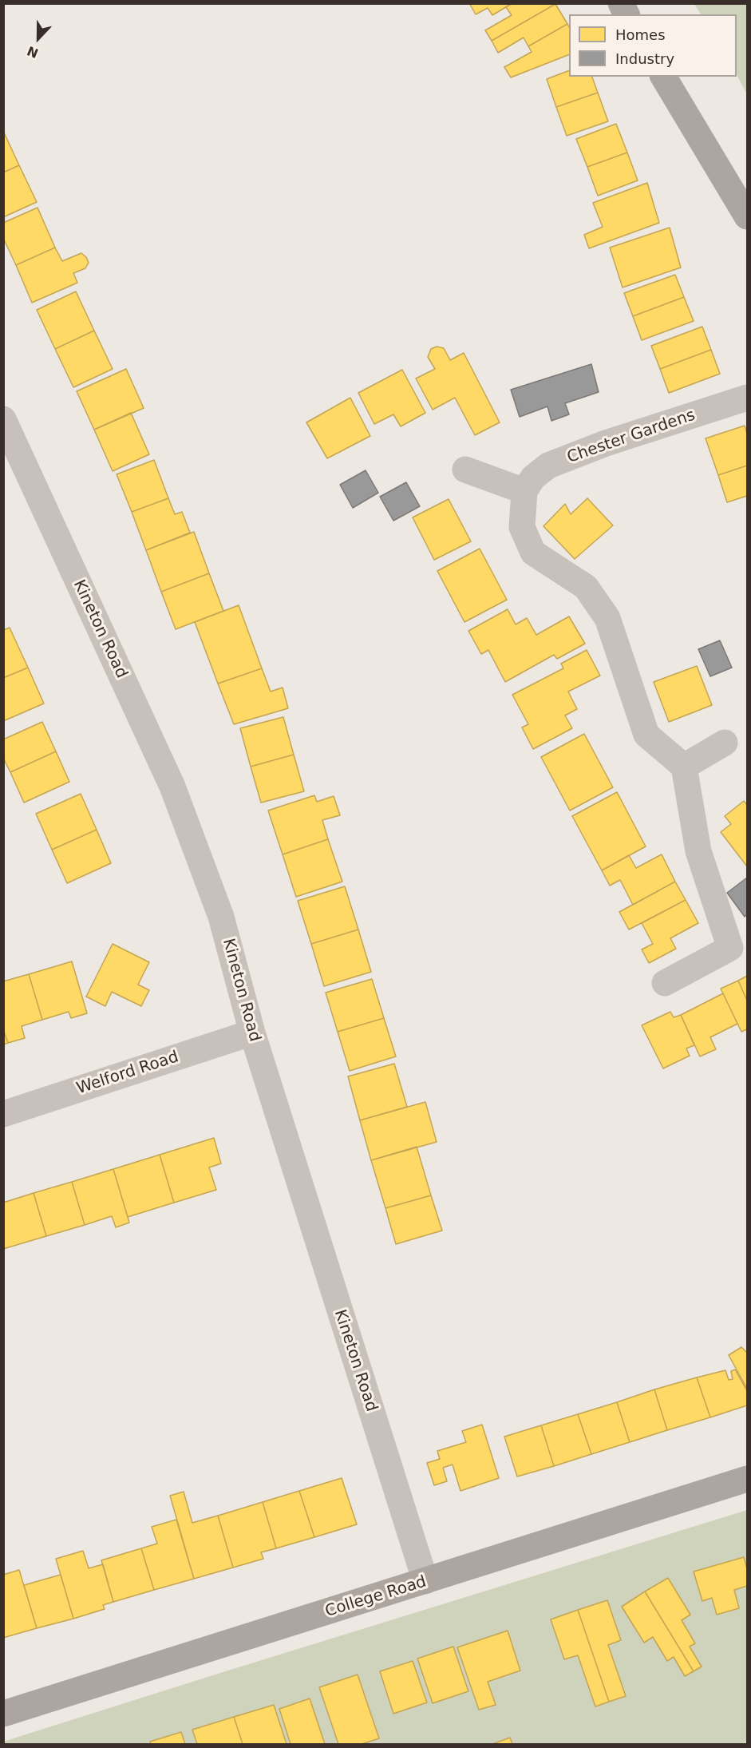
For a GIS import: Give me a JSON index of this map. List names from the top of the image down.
{
  "streets": {
    "main road": ["College Road"],
    "street": ["Chester Gardens", "Kineton Road", "Welford Road"]
  },
  "crossings": [
    ["Kineton Road", "Welford Road"],
    ["Kineton Road", "College Road"]
  ],
  "legend": ["Homes", "Industry"],
  "north": "bottom"
}
